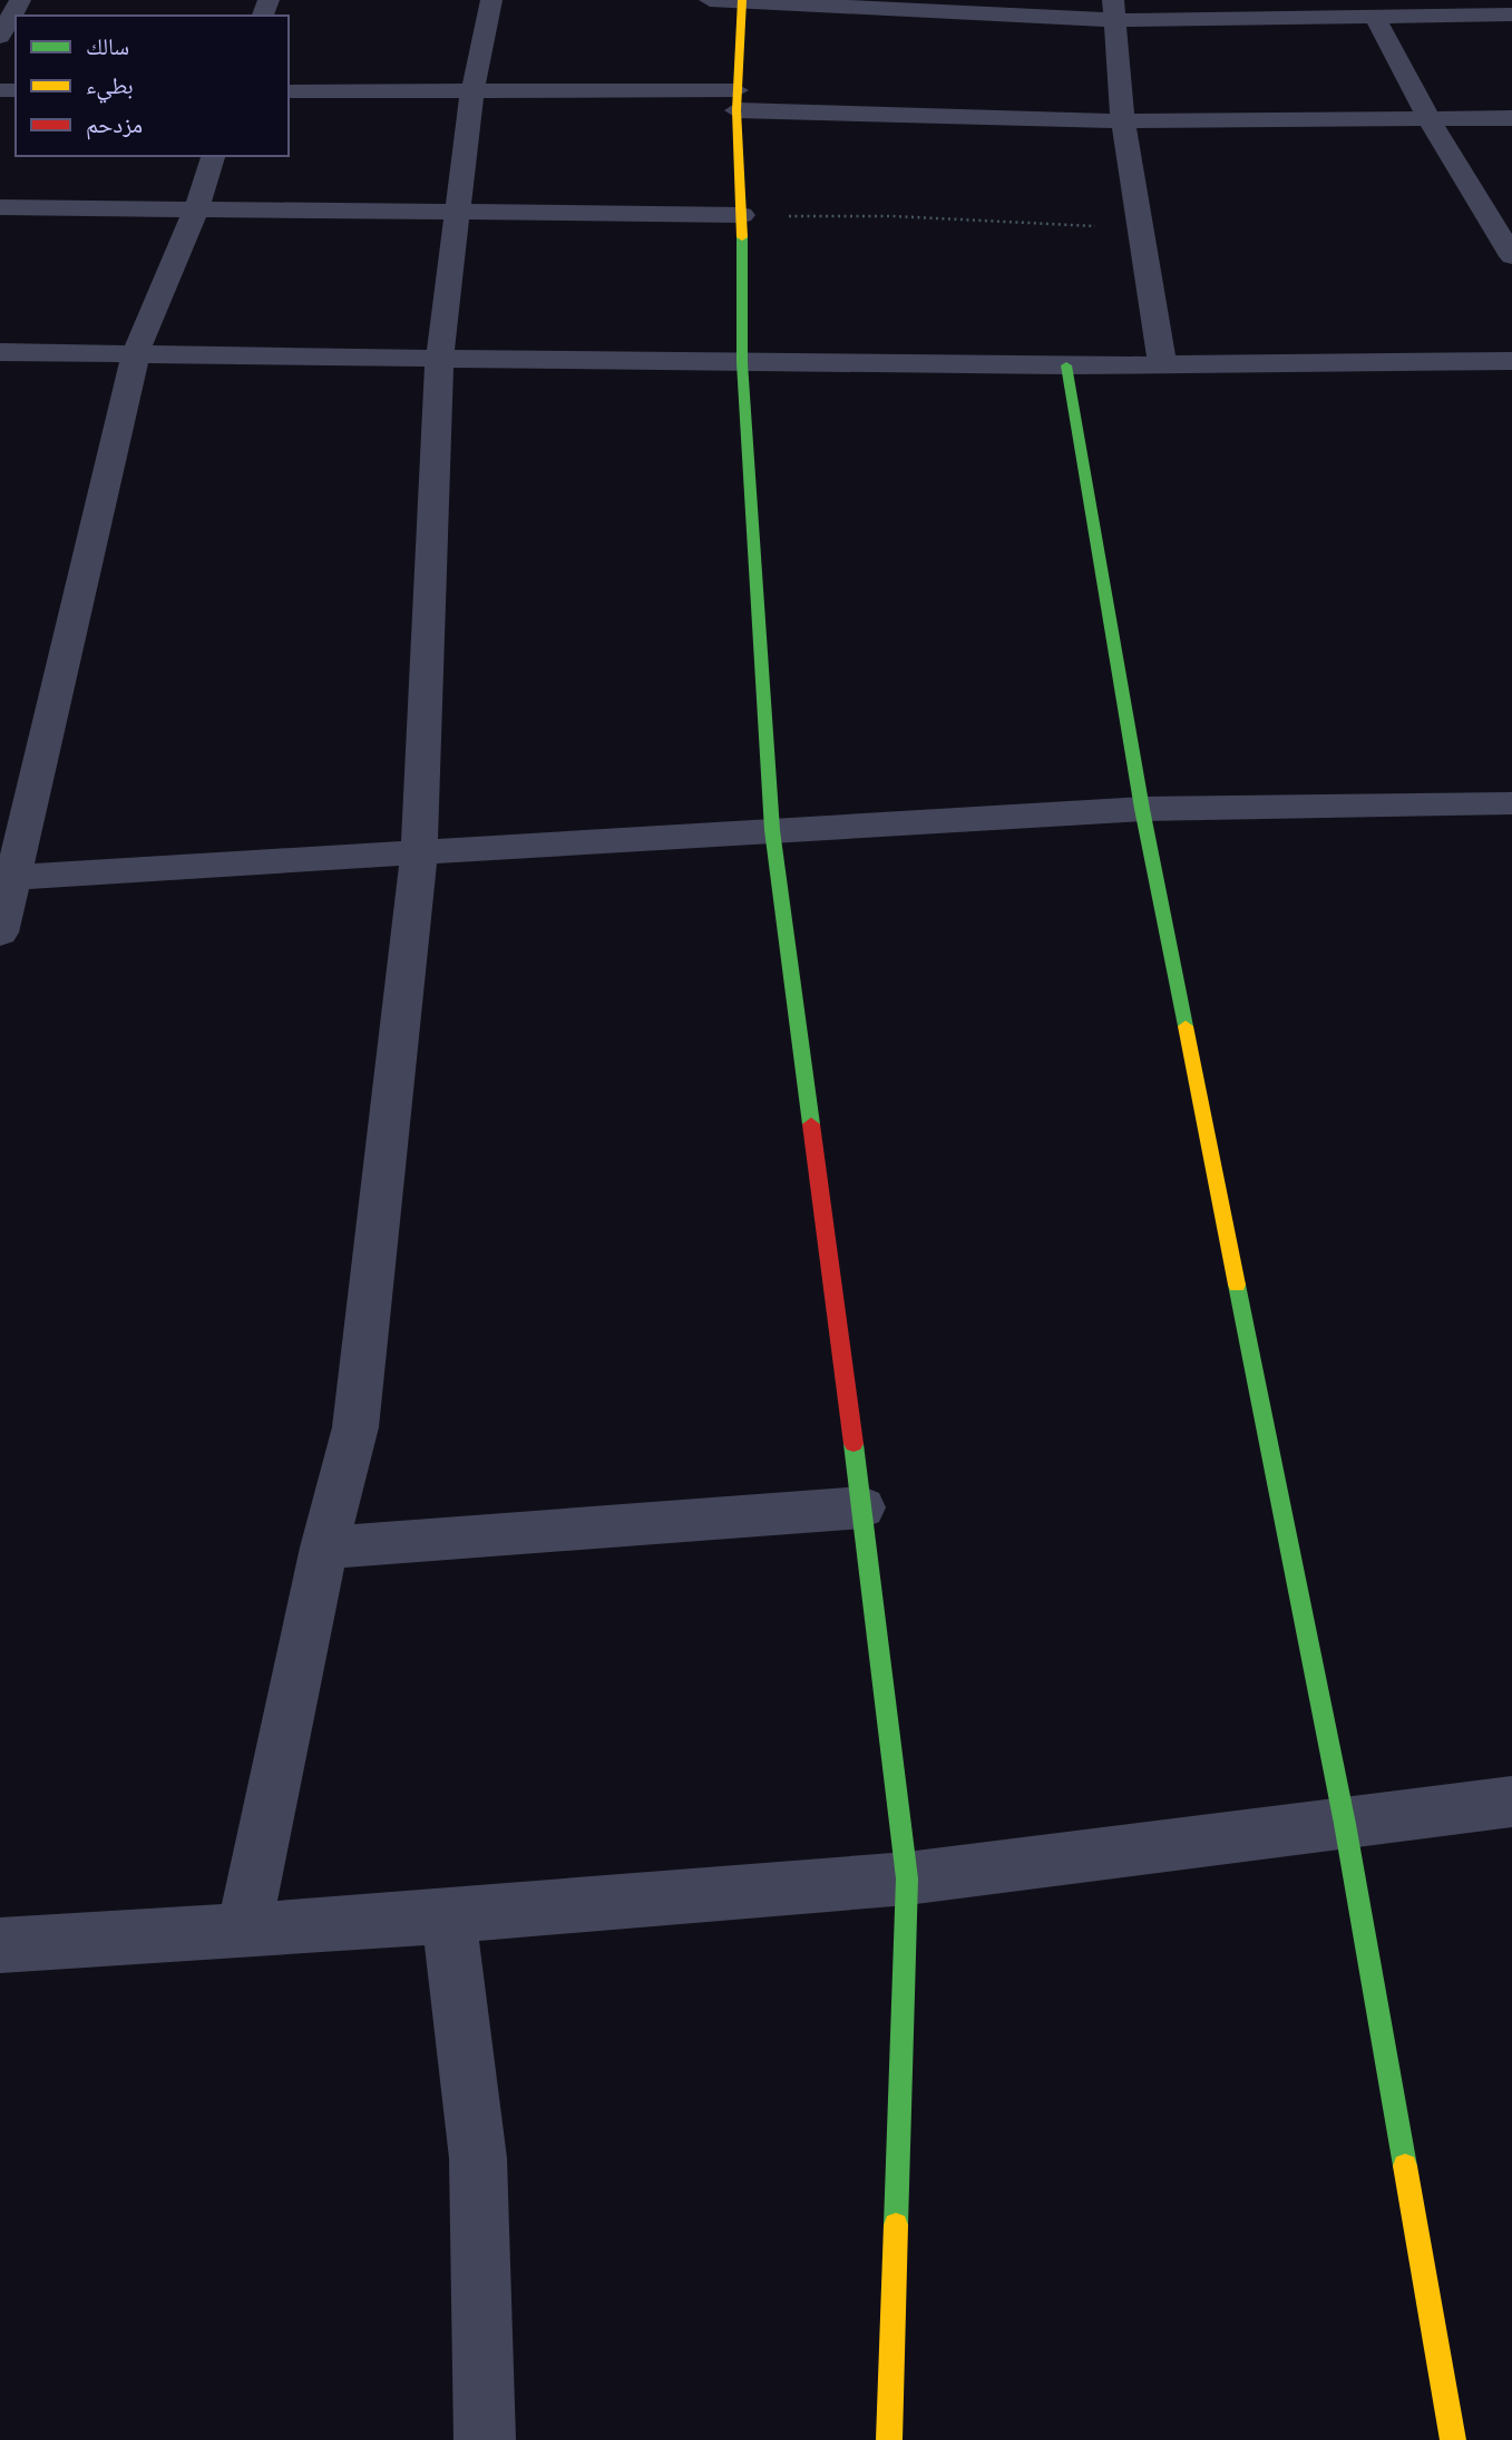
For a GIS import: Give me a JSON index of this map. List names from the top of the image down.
{
  "legend": ["سالك", "بطيء", "مزدحم"]
}
